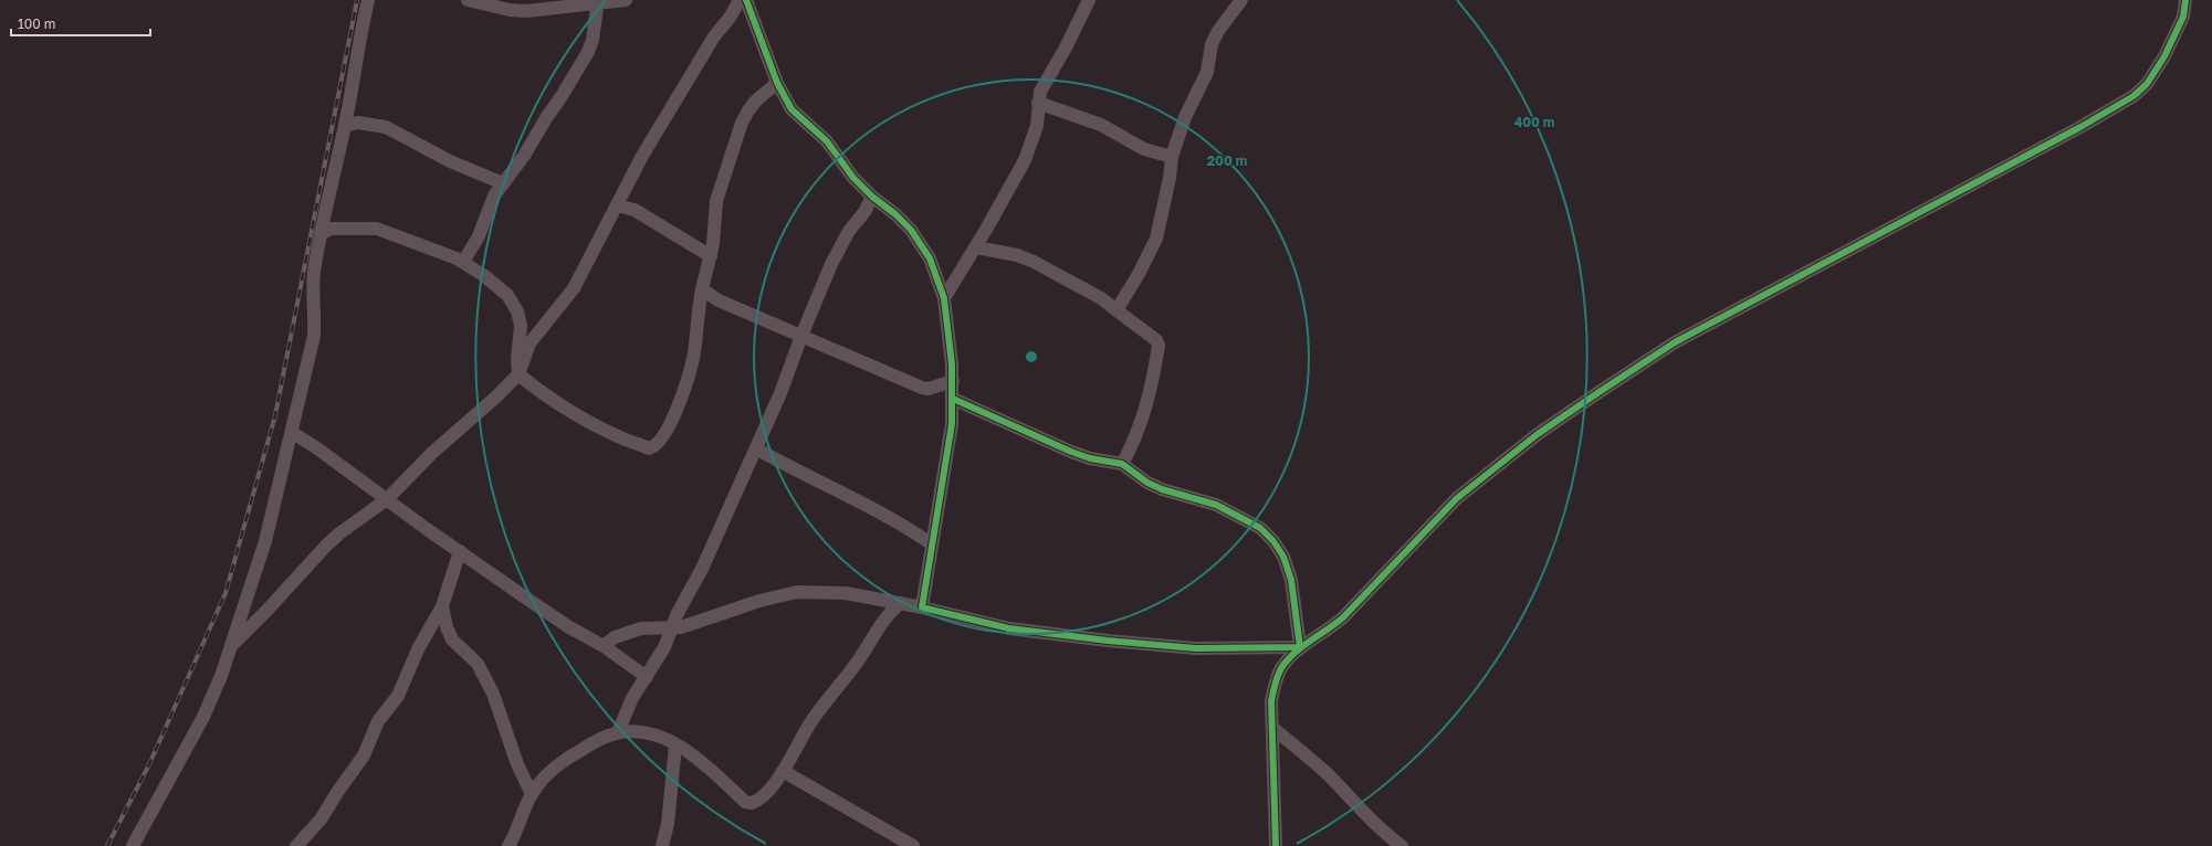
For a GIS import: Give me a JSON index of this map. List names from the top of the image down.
{
  "scale_bar": "100 m",
  "rings": ["400 m", "200 m"]
}
